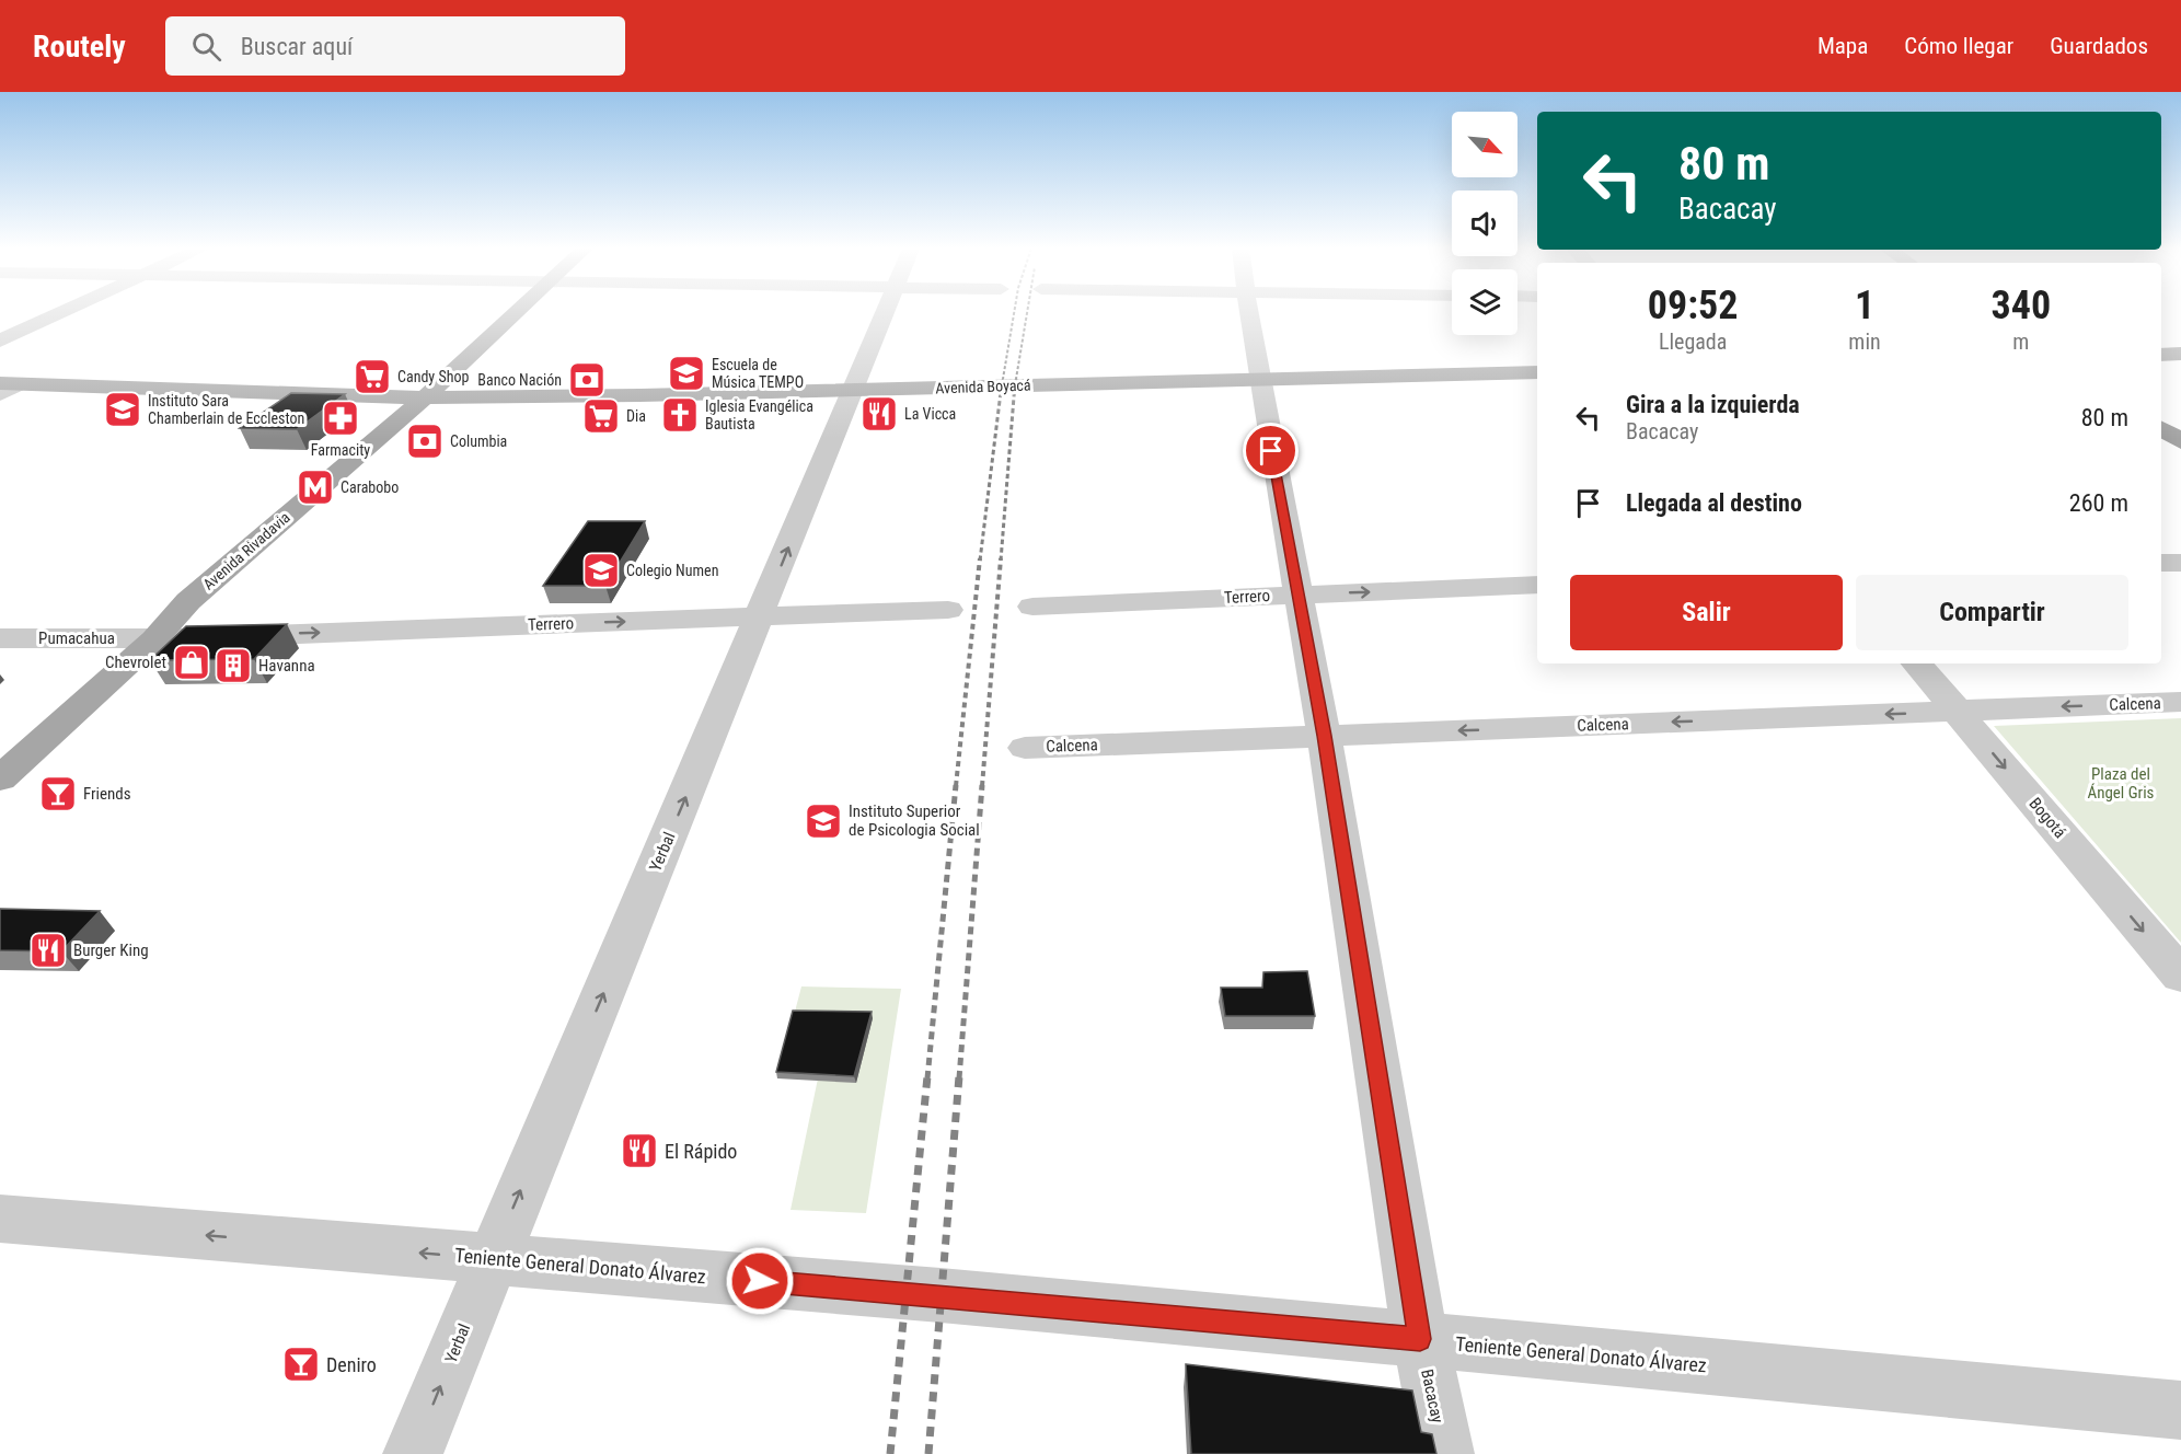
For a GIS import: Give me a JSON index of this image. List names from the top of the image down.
{
  "streets": {
    "main road": ["Avenida Boyacá", "Avenida Rivadavia"],
    "street": [
      "Terrero",
      "Pumacahua",
      "Calcena",
      "Bogotá",
      "Yerbal",
      "Teniente General Donato Álvarez",
      "Bacacay"
    ]
  },
  "crossings": [
    ["Avenida Boyacá", "Avenida Rivadavia"],
    ["Avenida Boyacá", "Yerbal"],
    ["Avenida Boyacá", "Bacacay"],
    ["Avenida Rivadavia", "Terrero"],
    ["Avenida Rivadavia", "Pumacahua"],
    ["Terrero", "Pumacahua"],
    ["Terrero", "Yerbal"],
    ["Terrero", "Bacacay"],
    ["Calcena", "Bogotá"],
    ["Calcena", "Bacacay"],
    ["Yerbal", "Teniente General Donato Álvarez"],
    ["Teniente General Donato Álvarez", "Bacacay"]
  ],
  "one_way": [
    "Terrero",
    "Calcena",
    "Bogotá",
    "Yerbal"
  ],
  "parks": ["Plaza del Ángel Gris"],
  "places": {
    "school or university": [
      "Escuela de Música TEMPO",
      "Instituto Sara Chamberlain de Eccleston",
      "Colegio Numen",
      "Instituto Superior de Psicologia Social"
    ],
    "supermarket": ["Candy Shop", "Dia"],
    "bank": ["Banco Nación", "Columbia"],
    "restaurant": ["La Vicca", "Burger King", "El Rápido"],
    "church": ["Iglesia Evangélica Bautista"],
    "pharmacy": ["Farmacity"],
    "metro station": ["Carabobo"],
    "shop": ["Chevrolet"],
    "building": ["Havanna"],
    "bar": ["Friends", "Deniro"]
  },
  "north": "bottom right",
  "page": {
    "header": "Routely",
    "search": "Buscar aquí",
    "nav": ["Mapa", "Cómo llegar", "Guardados"],
    "turn": ["80 m", "Bacacay"],
    "eta": [
      "09:52",
      "Llegada",
      "1",
      "min",
      "340",
      "m"
    ],
    "list": [
      {
        "name": "Gira a la izquierda",
        "note": "Bacacay",
        "value": "80 m"
      },
      {
        "name": "Llegada al destino",
        "value": "260 m"
      }
    ],
    "buttons": ["Salir", "Compartir"]
  }
}
